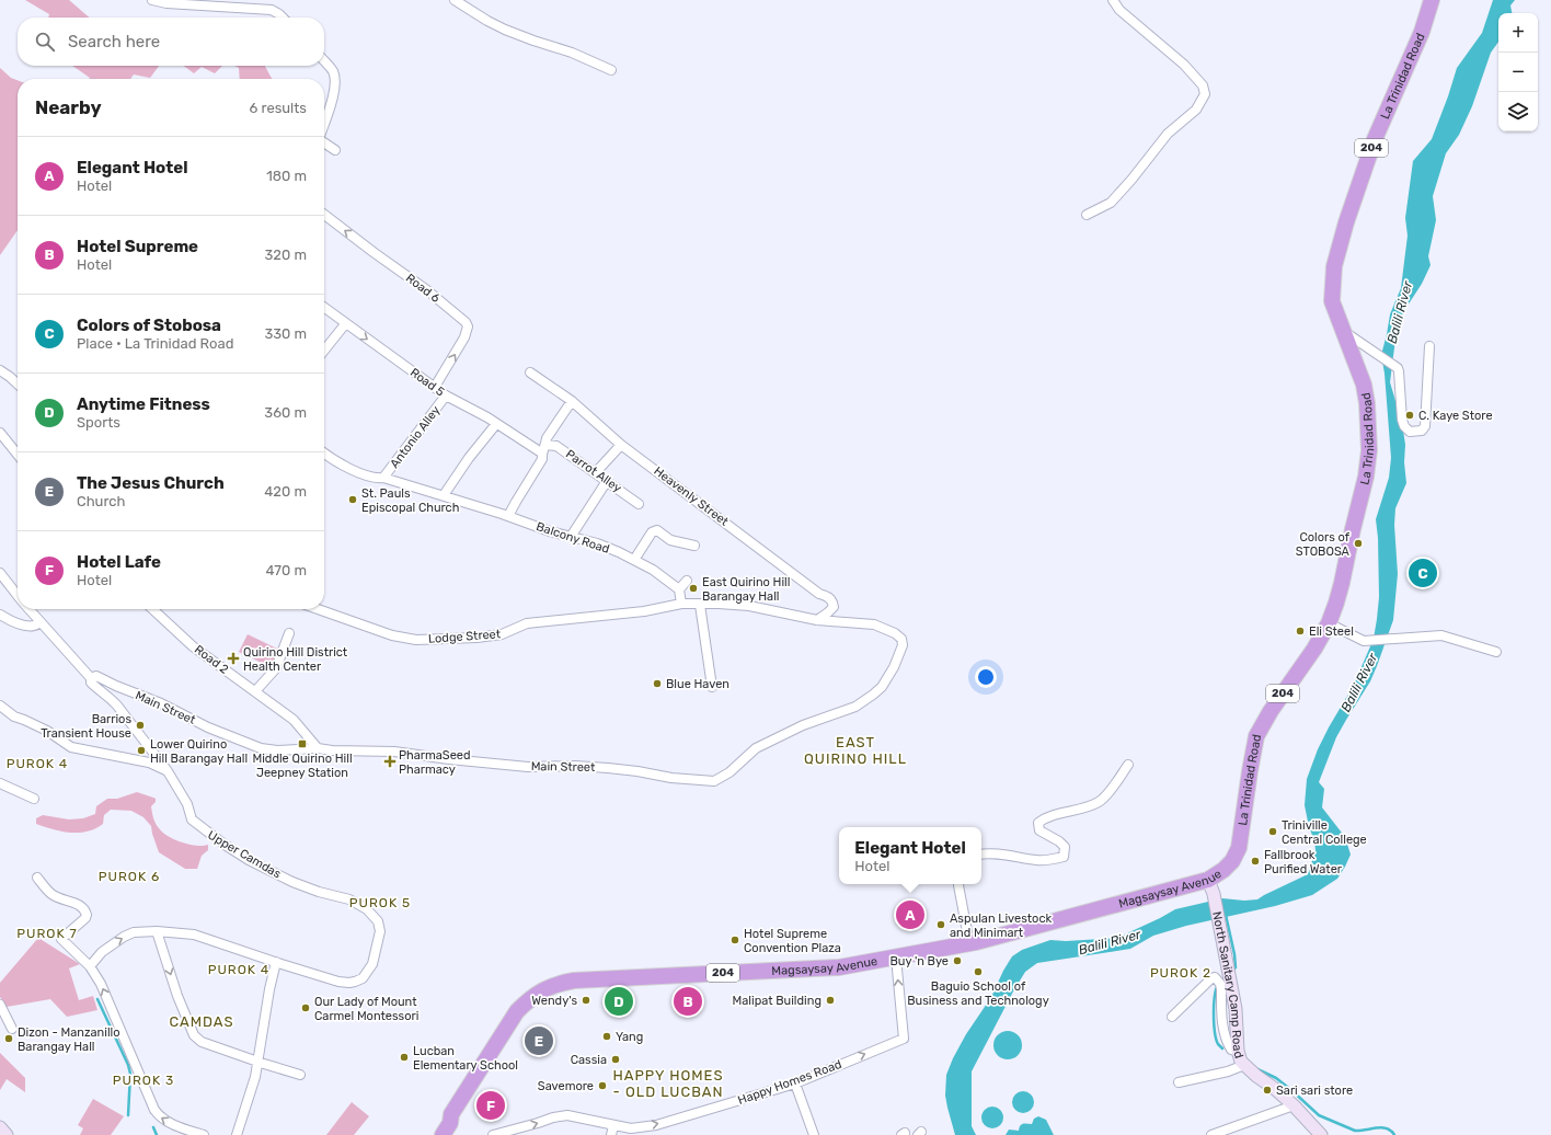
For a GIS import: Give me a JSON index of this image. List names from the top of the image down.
{
  "streets": {
    "highway": ["La Trinidad Road", "204", "Magsaysay Avenue"],
    "street": [
      "Road 6",
      "Road 5",
      "Antonio Alley",
      "Parrot Alley",
      "Heavenly Street",
      "Balcony Road",
      "Lodge Street",
      "Road 2",
      "Main Street",
      "Upper Camdas",
      "North Sanitary Camp Road",
      "Happy Homes Road"
    ]
  },
  "crossings": [
    ["La Trinidad Road", "Magsaysay Avenue"],
    ["Road 6", "Road 5"],
    ["Road 5", "Antonio Alley"],
    ["Road 5", "Parrot Alley"],
    ["Antonio Alley", "Balcony Road"],
    ["Heavenly Street", "Main Street"],
    ["Road 2", "Main Street"],
    ["Main Street", "Upper Camdas"],
    ["Magsaysay Avenue", "North Sanitary Camp Road"],
    ["Magsaysay Avenue", "Happy Homes Road"]
  ],
  "one_way": ["Road 6", "Road 5", "Happy Homes Road"],
  "districts": [
    "EAST QUIRINO HILL",
    "PUROK 4",
    "PUROK 6",
    "PUROK 5",
    "PUROK 7",
    "PUROK 4",
    "PUROK 2",
    "CAMDAS",
    "HAPPY HOMES - OLD LUCBAN",
    "PUROK 3"
  ],
  "water": ["Balili River"],
  "places": {
    "other": [
      "C. Kaye Store",
      "St. Pauls Episcopal Church",
      "Colors of STOBOSA",
      "East Quirino Hill Barangay Hall",
      "Eli Steel",
      "Blue Haven",
      "Barrios Transient House",
      "Lower Quirino Hill Barangay Hall",
      "Triniville Central College",
      "Fallbrook Purified Water",
      "Aspulan Livestock and Minimart",
      "Hotel Supreme Convention Plaza",
      "Buy 'n Bye",
      "Baguio School of Business and Technology",
      "Wendy's",
      "Malipat Building",
      "Our Lady of Mount Carmel Montessori",
      "Yang",
      "Dizon - Manzanillo Barangay Hall",
      "Lucban Elementary School",
      "Cassia",
      "Savemore",
      "Sari sari store"
    ],
    "health": ["Quirino Hill District Health Center", "PharmaSeed Pharmacy"],
    "transit": ["Middle Quirino Hill Jeepney Station"]
  },
  "page": {
    "map_buttons": ["+", "−"],
    "search": "Search here",
    "heading": ["Nearby", "6 results"],
    "list": [
      {
        "mark": "A",
        "name": "Elegant Hotel",
        "note": "Hotel",
        "value": "180 m"
      },
      {
        "mark": "B",
        "name": "Hotel Supreme",
        "note": "Hotel",
        "value": "320 m"
      },
      {
        "mark": "C",
        "name": "Colors of Stobosa",
        "note": "Place · La Trinidad Road",
        "value": "330 m"
      },
      {
        "mark": "D",
        "name": "Anytime Fitness",
        "note": "Sports",
        "value": "360 m"
      },
      {
        "mark": "E",
        "name": "The Jesus Church",
        "note": "Church",
        "value": "420 m"
      },
      {
        "mark": "F",
        "name": "Hotel Lafe",
        "note": "Hotel",
        "value": "470 m"
      }
    ],
    "pins": [
      "C",
      "A",
      "B",
      "D",
      "E",
      "F"
    ],
    "popup": ["Elegant Hotel", "Hotel"]
  }
}
